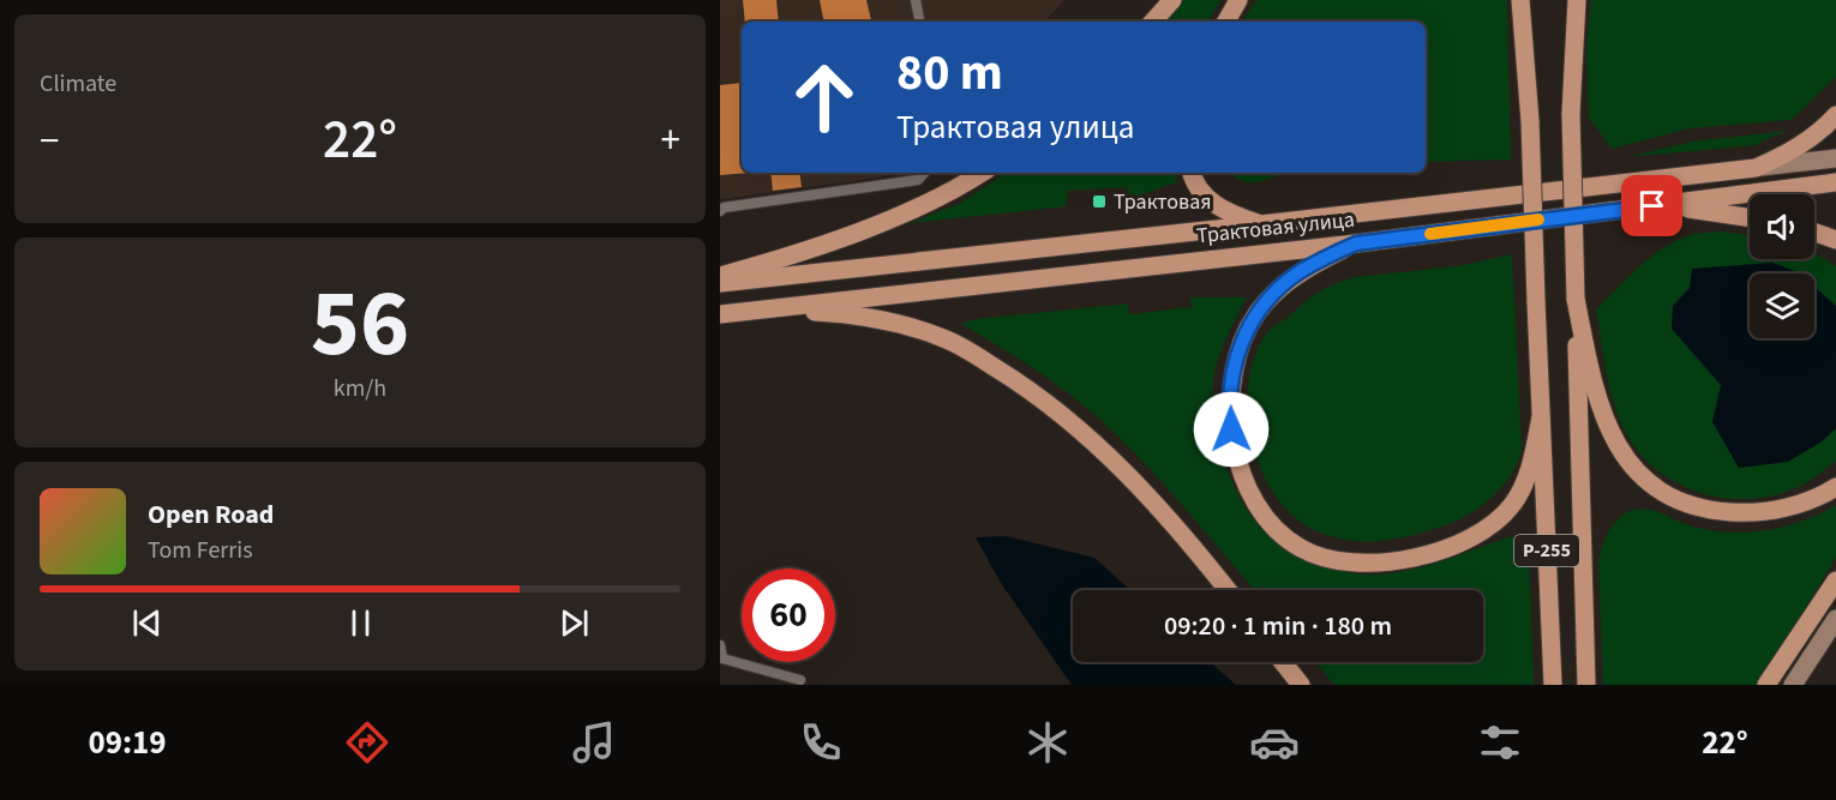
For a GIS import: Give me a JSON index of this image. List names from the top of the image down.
{
  "streets": {
    "main road": ["Трактовая улица", "Р-255"]
  },
  "places": {
    "transit": ["Трактовая"]
  },
  "page": {
    "tile": [
      "Climate",
      ["56", "km/h"]
    ],
    "turn": ["80 m", "Трактовая улица"],
    "heat": ["−", "22°", "+"],
    "song": ["Open Road", "Tom Ferris"],
    "limit": "60",
    "trip": "09:20 · 1 min · 180 m",
    "tabs": ["09:19", "22°"]
  }
}
